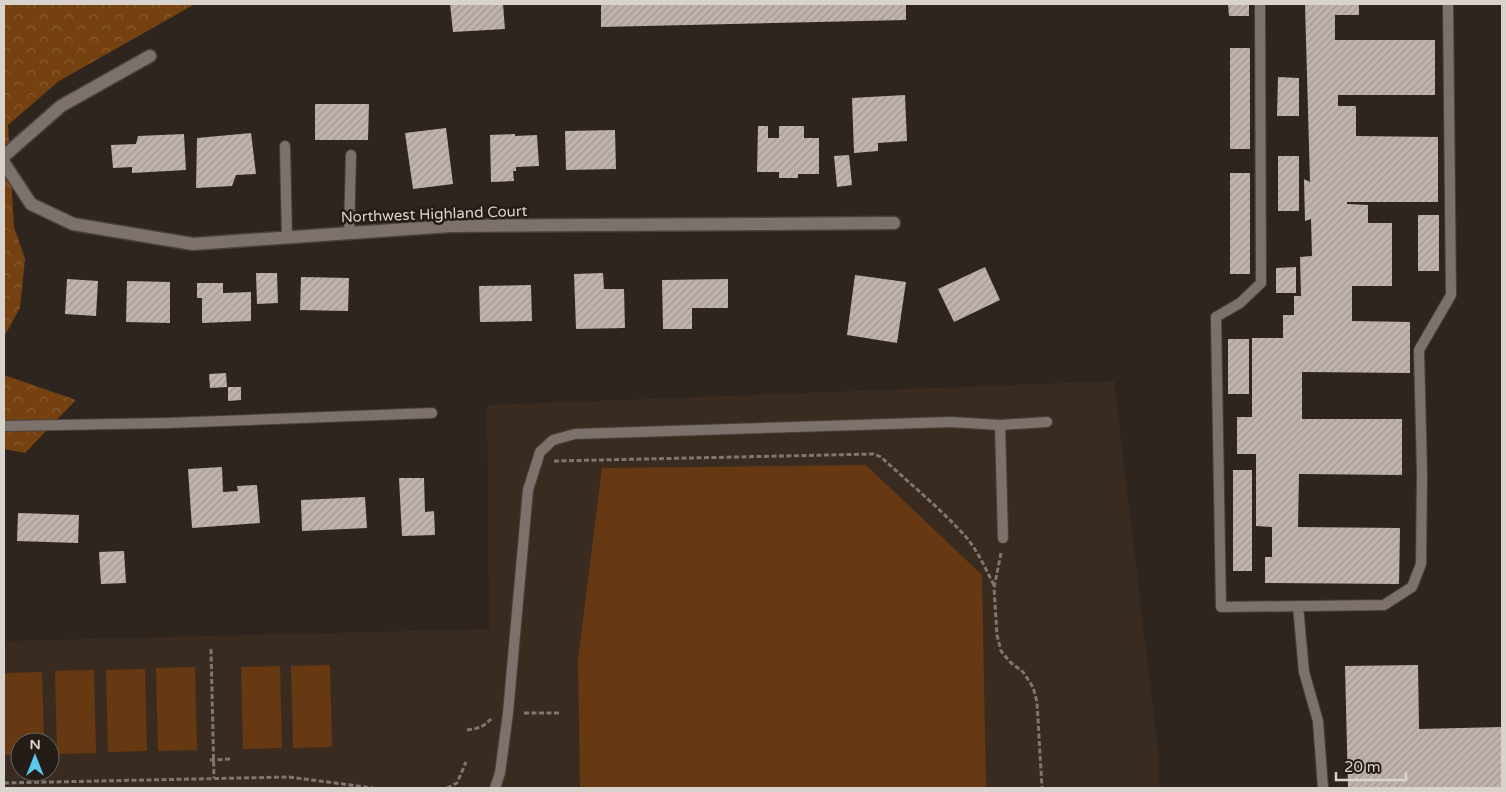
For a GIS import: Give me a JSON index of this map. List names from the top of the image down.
{
  "streets": {
    "street": ["Northwest Highland Court"]
  },
  "scale_bar": "20 m",
  "north": "top"
}
